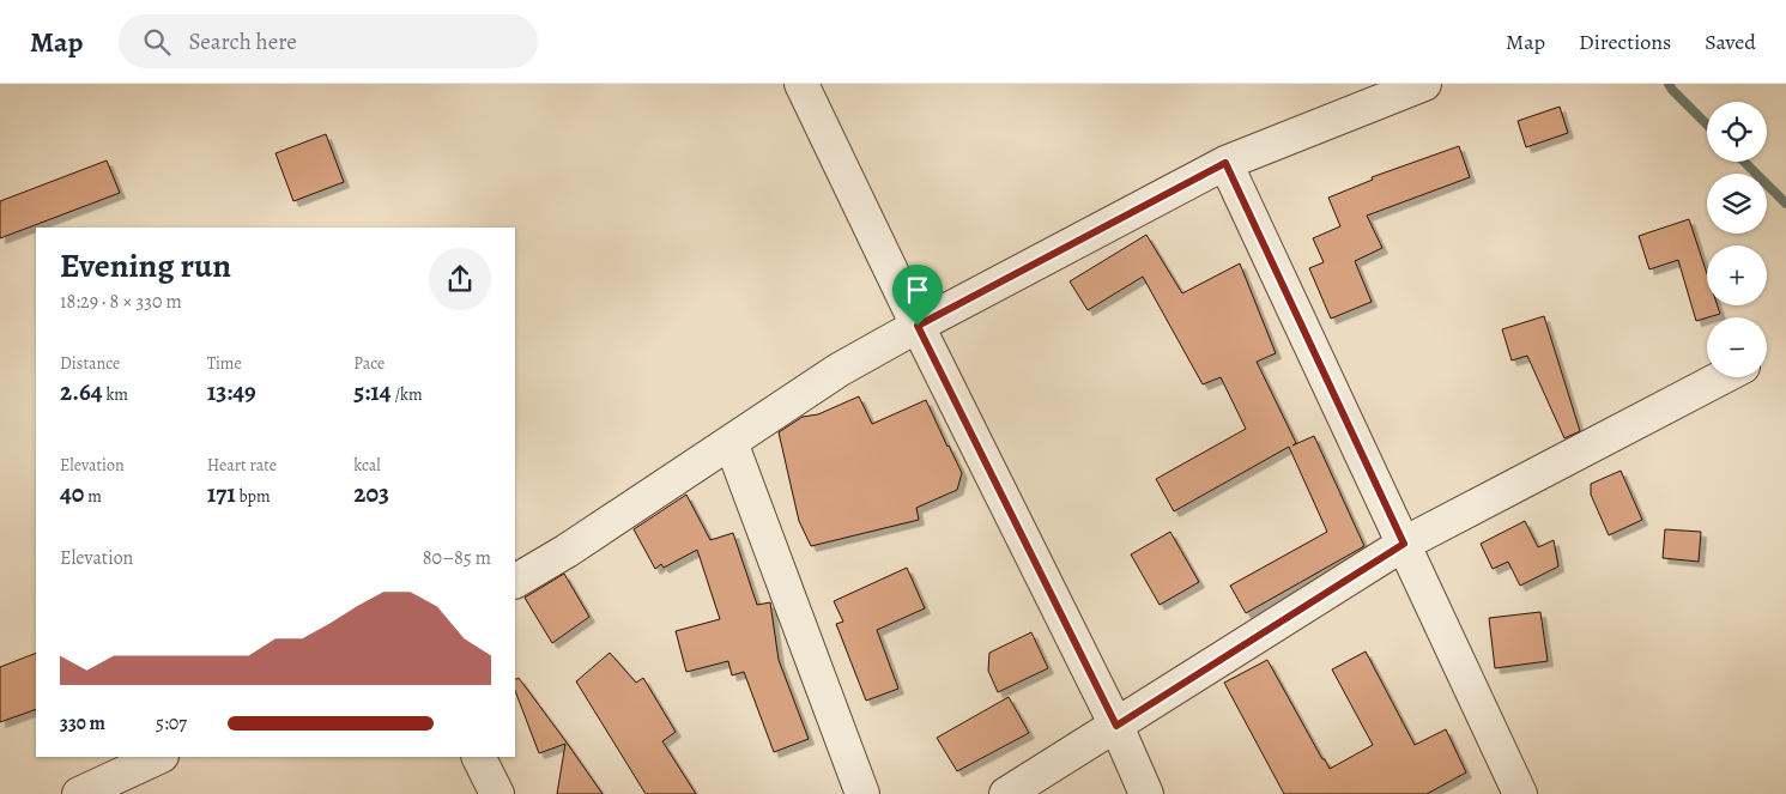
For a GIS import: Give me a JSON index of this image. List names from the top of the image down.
{
  "page": {
    "header": "Map",
    "search": "Search here",
    "nav": ["Map", "Directions", "Saved"],
    "map_buttons": ["+", "−"],
    "heading": ["Evening run", "18:29 · 8 × 330 m"],
    "stats": [
      ["Distance", "2.64 km"],
      ["Time", "13:49"],
      ["Pace", "5:14 /km"],
      ["Elevation", "40 m"],
      ["Heart rate", "171 bpm"],
      ["kcal", "203"]
    ],
    "chart": ["Elevation", "80–85 m"],
    "list": [
      {
        "name": "330 m",
        "note": "5:07"
      }
    ]
  }
}
